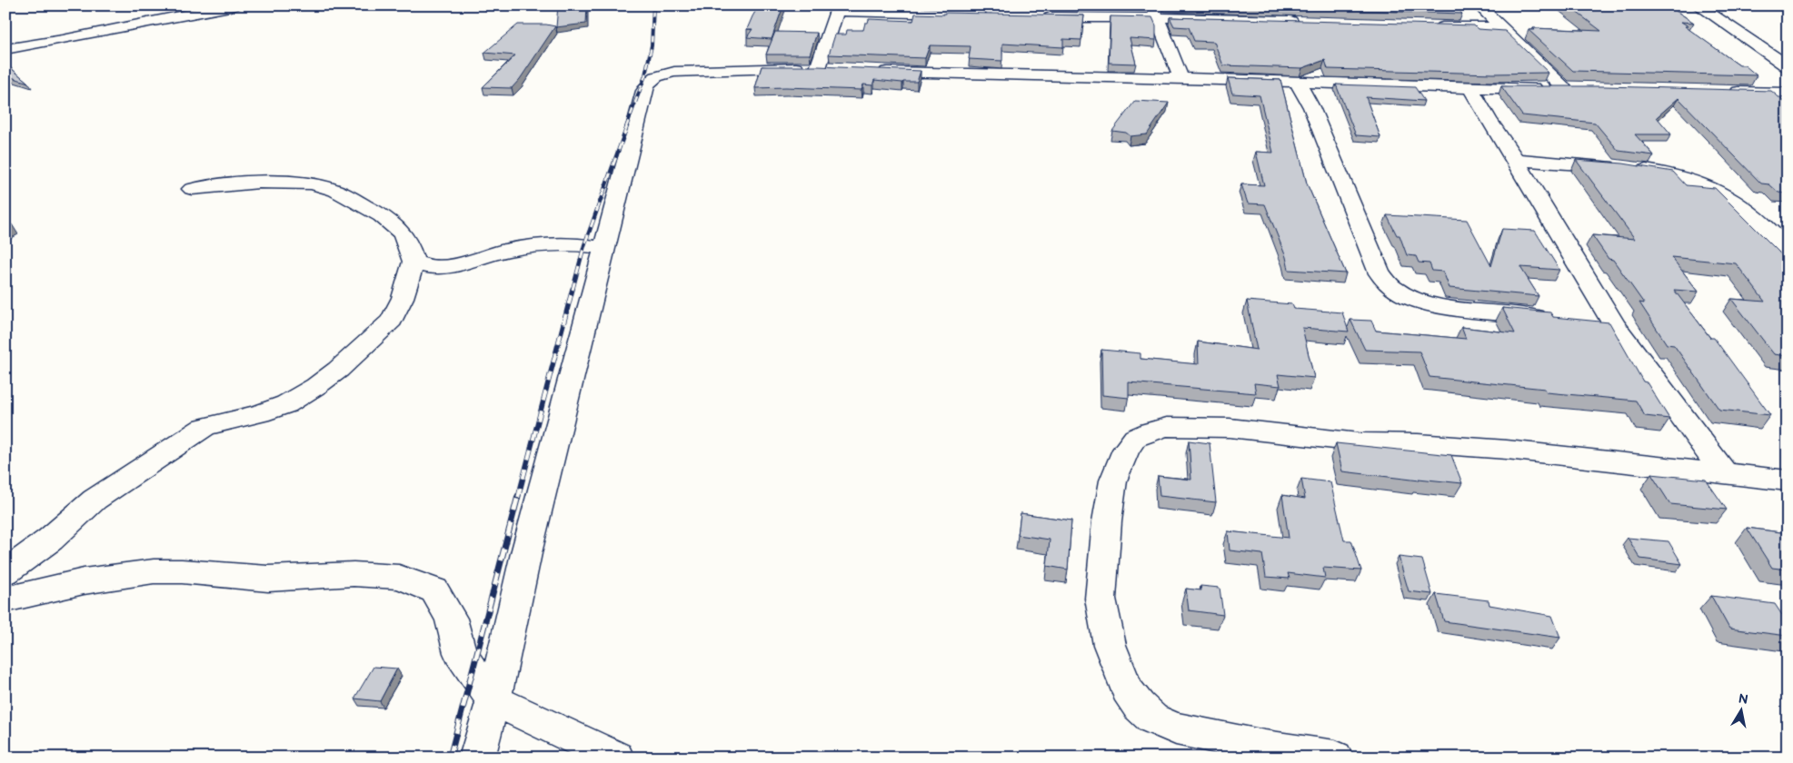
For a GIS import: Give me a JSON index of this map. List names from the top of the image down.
{
  "north": "top"
}
